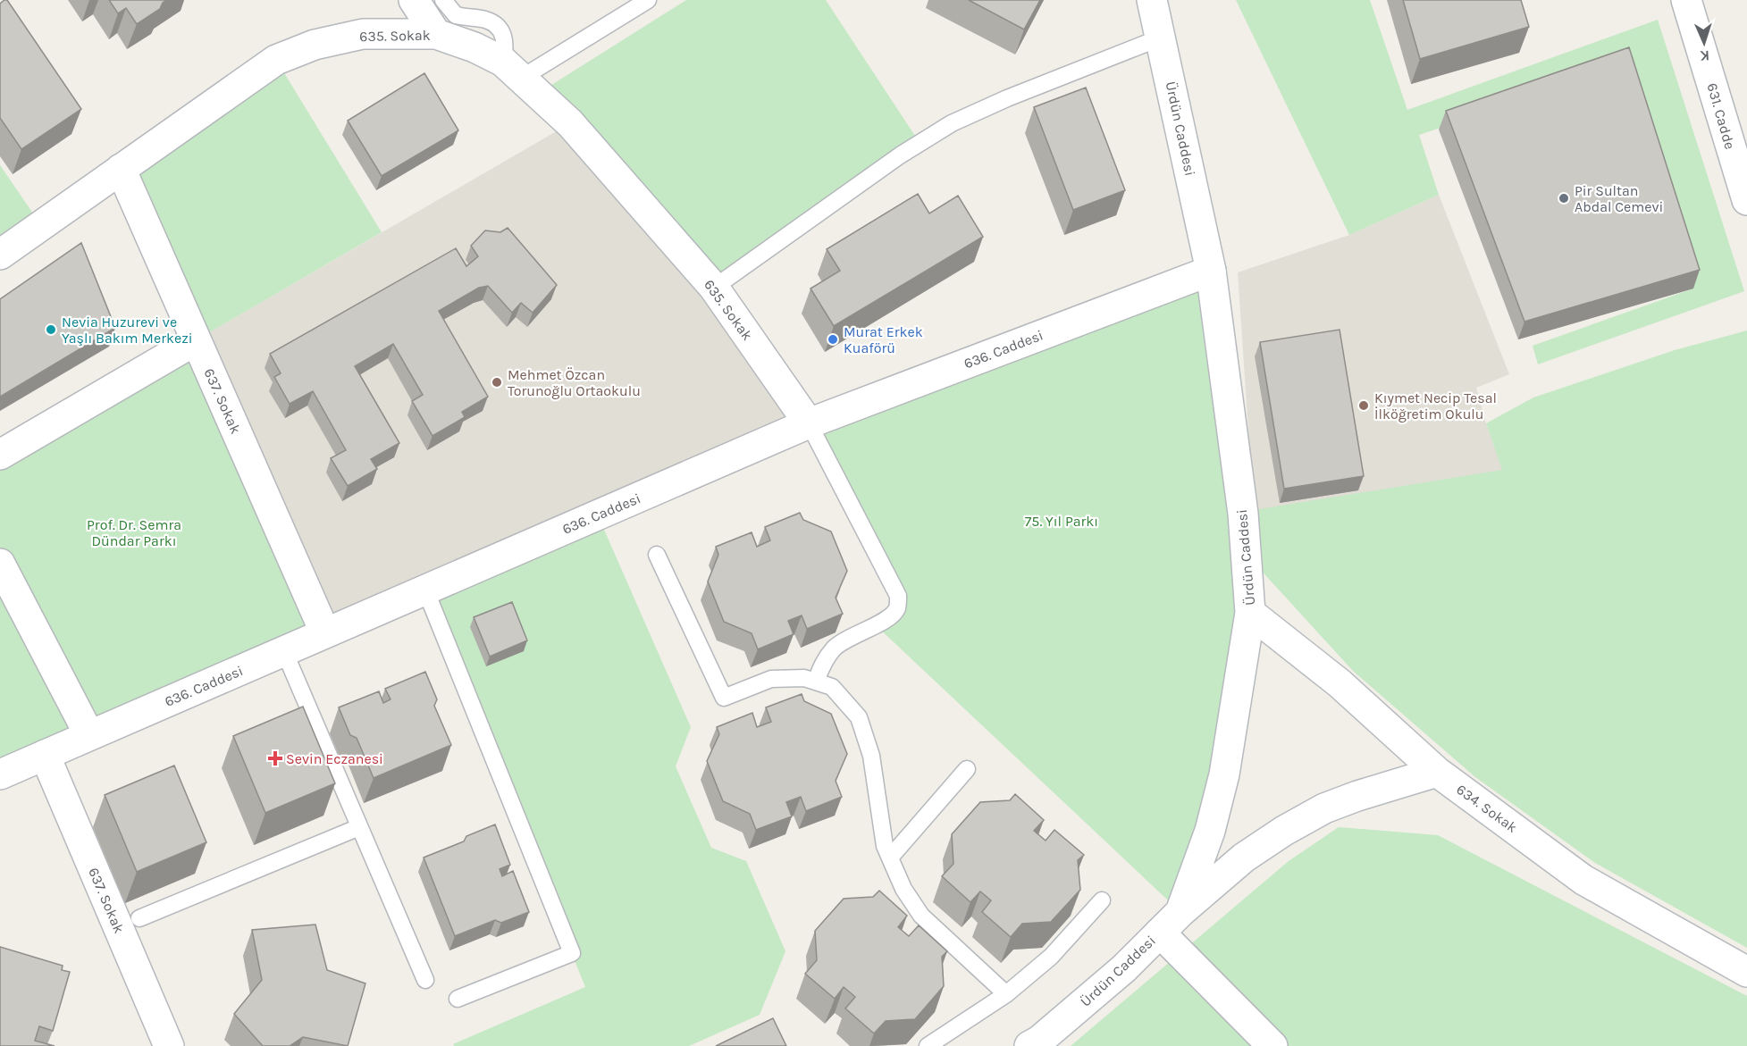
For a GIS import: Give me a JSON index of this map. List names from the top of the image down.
{
  "streets": {
    "street": [
      "635. Sokak",
      "631. Cadde",
      "Ürdün Caddesi",
      "636. Caddesi",
      "637. Sokak",
      "634. Sokak"
    ]
  },
  "crossings": [
    ["635. Sokak", "636. Caddesi"],
    ["635. Sokak", "637. Sokak"],
    ["Ürdün Caddesi", "636. Caddesi"],
    ["Ürdün Caddesi", "634. Sokak"],
    ["636. Caddesi", "637. Sokak"]
  ],
  "parks": ["75. Yıl Parkı", "Prof. Dr. Semra Dündar Parkı"],
  "places": {
    "other": [
      "Pir Sultan Abdal Cemevi",
      "Nevia Huzurevi ve Yaşlı Bakım Merkezi",
      "Murat Erkek Kuaförü",
      "Mehmet Özcan Torunoğlu Ortaokulu",
      "Kıymet Necip Tesal İlköğretim Okulu"
    ],
    "health": ["Sevin Eczanesi"]
  },
  "north": "bottom"
}
